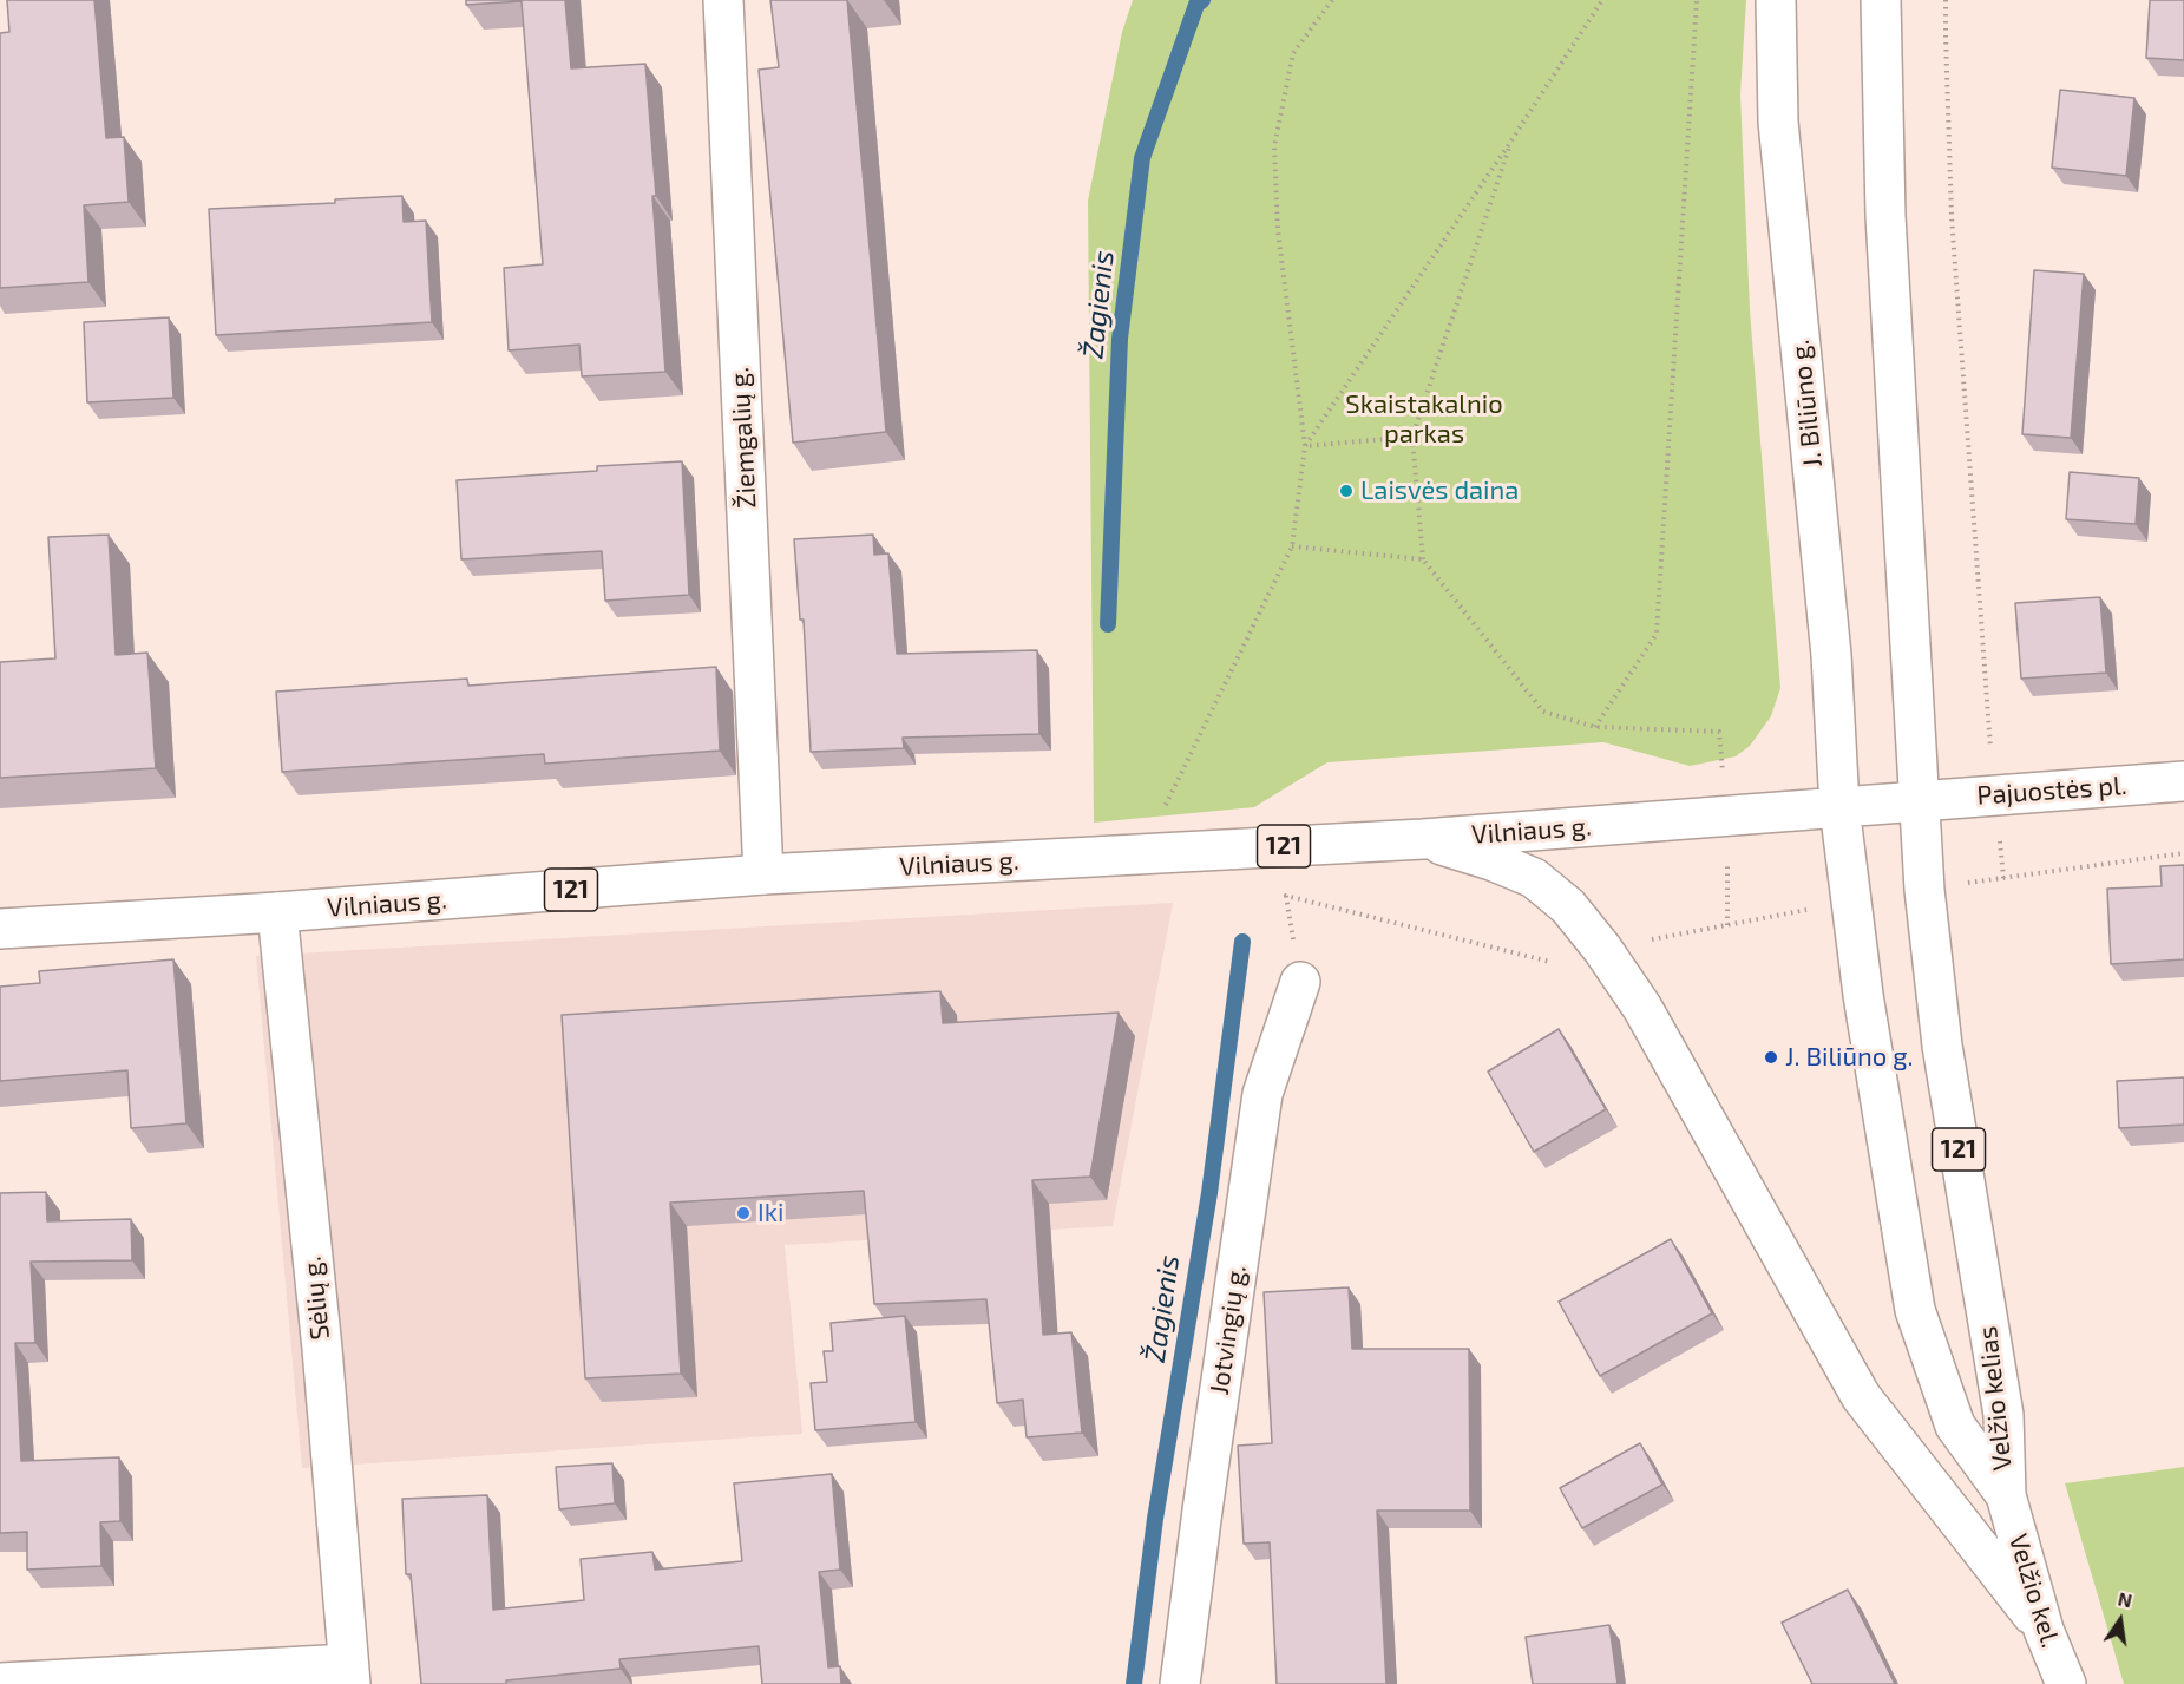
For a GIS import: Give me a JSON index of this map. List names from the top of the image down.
{
  "streets": {
    "main road": [
      "J. Biliūno g.",
      "Žiemgalių g.",
      "Pajuostės pl.",
      "Vilniaus g.",
      "121",
      "Sėlių g.",
      "Jotvingių g.",
      "Velžio kelias",
      "Velžio kel."
    ]
  },
  "crossings": [
    ["J. Biliūno g.", "Vilniaus g."],
    ["J. Biliūno g.", "Velžio kelias"],
    ["Žiemgalių g.", "Vilniaus g."],
    ["Pajuostės pl.", "Vilniaus g."],
    ["Pajuostės pl.", "Velžio kelias"],
    ["Vilniaus g.", "Sėlių g."],
    ["Vilniaus g.", "Velžio kelias"],
    ["Velžio kelias", "Velžio kel."]
  ],
  "water": ["Žagienis"],
  "parks": ["Skaistakalnio parkas"],
  "places": ["Laisvės daina", "J. Biliūno g.", "Iki"],
  "north": "top"
}
